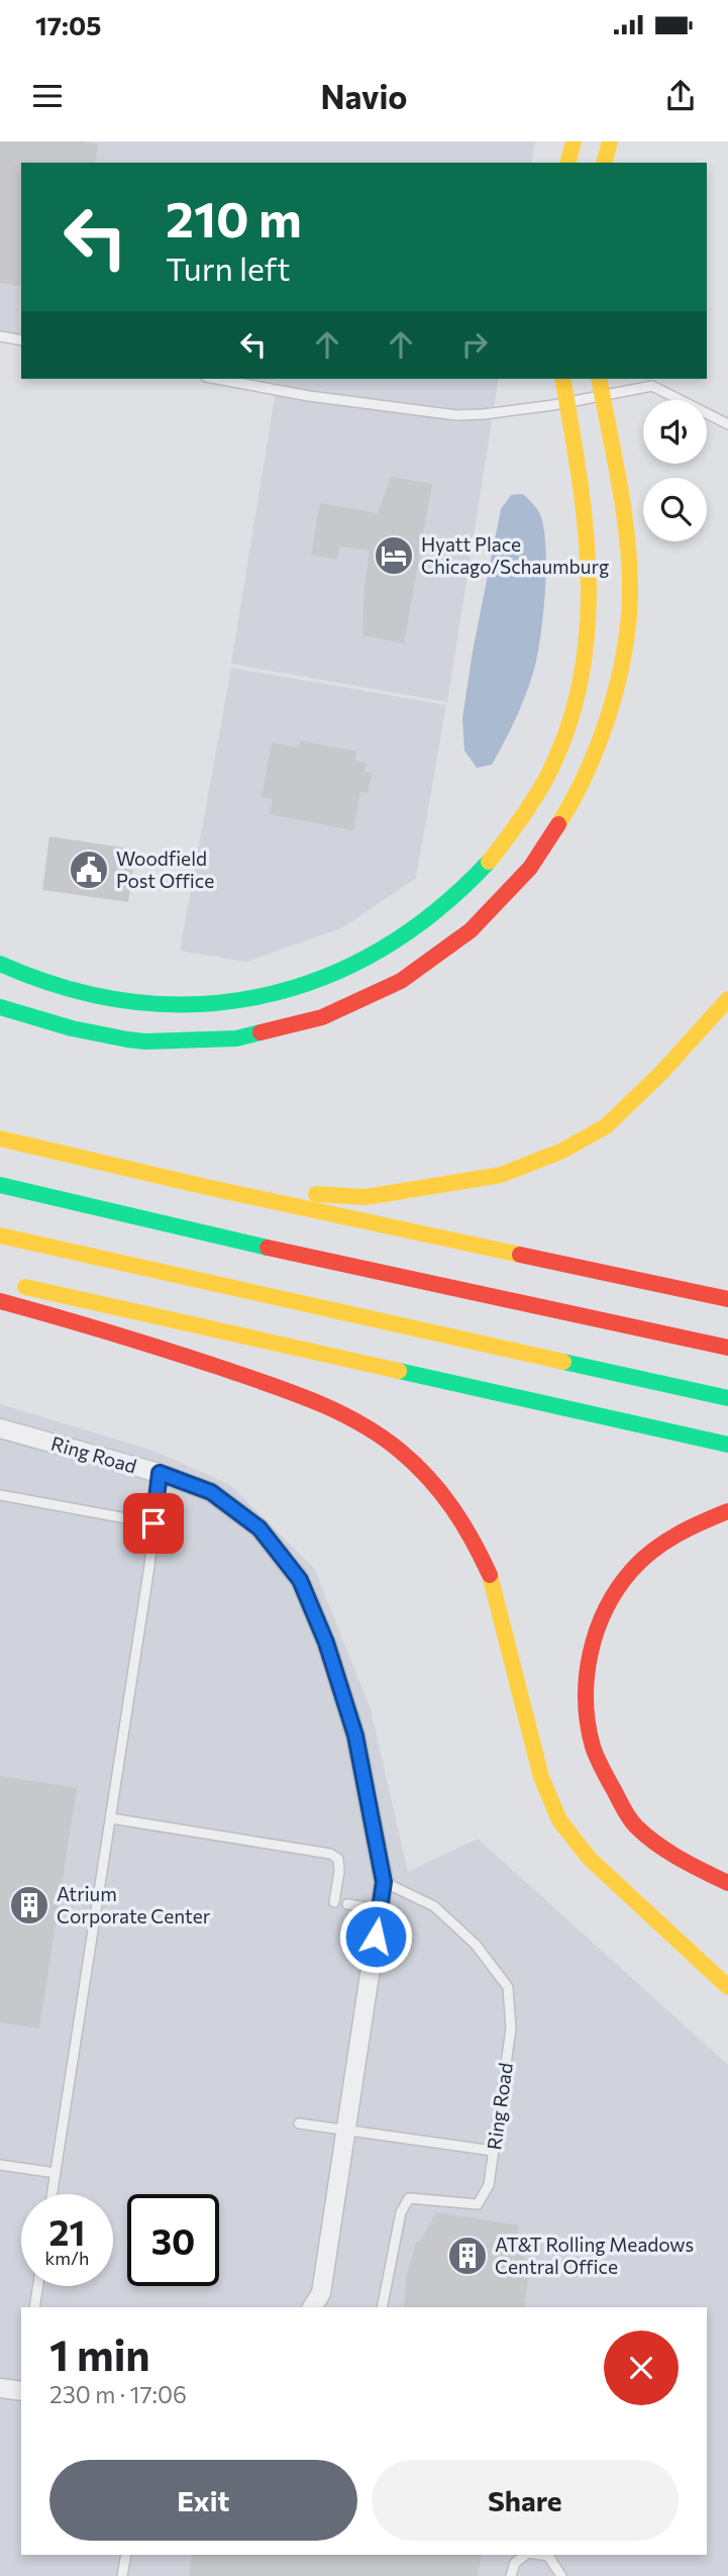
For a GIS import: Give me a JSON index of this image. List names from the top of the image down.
{
  "streets": {
    "street": ["Ring Road"]
  },
  "places": {
    "hotel": ["Hyatt Place Chicago/Schaumburg"],
    "public building": ["Woodfield Post Office"],
    "building": ["Atrium Corporate Center", "AT&T Rolling Meadows Central Office"]
  },
  "page": {
    "status": "17:05",
    "header": "Navio",
    "turn": ["210 m", "Turn left"],
    "speed": "21 km/h",
    "limit": "30",
    "heading": ["1 min", "230 m · 17:06"],
    "buttons": ["Exit", "Share"]
  }
}
